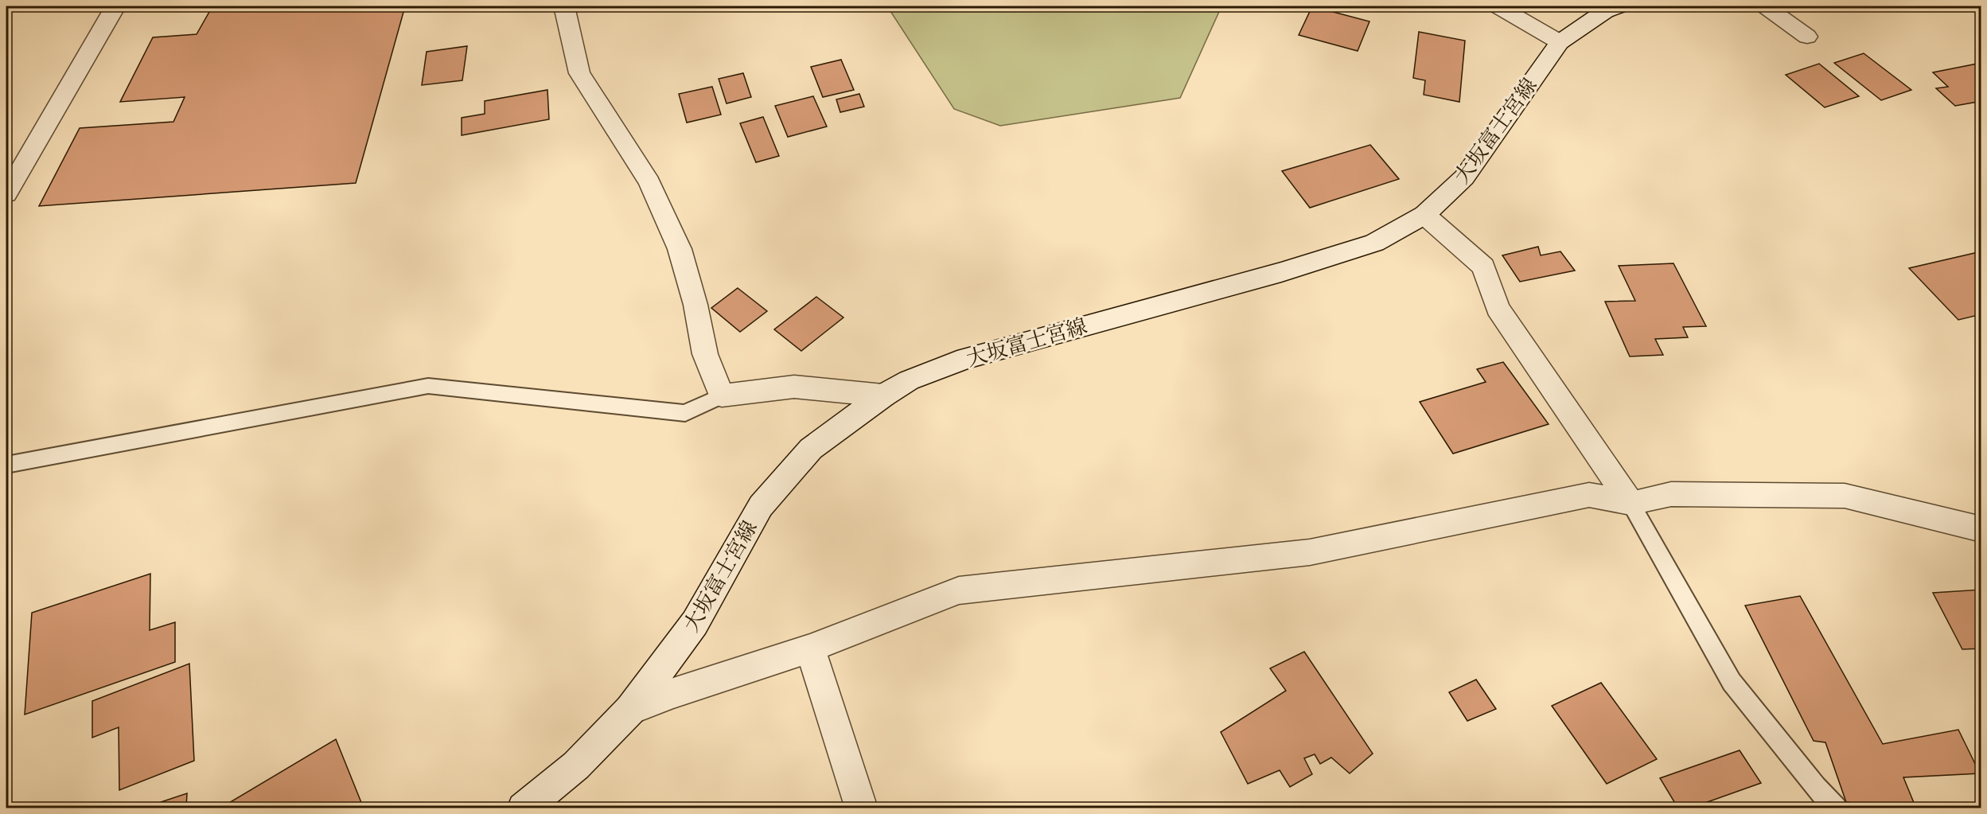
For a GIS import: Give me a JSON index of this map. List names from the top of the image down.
{
  "streets": {
    "street": ["大坂富士宮線"]
  }
}
